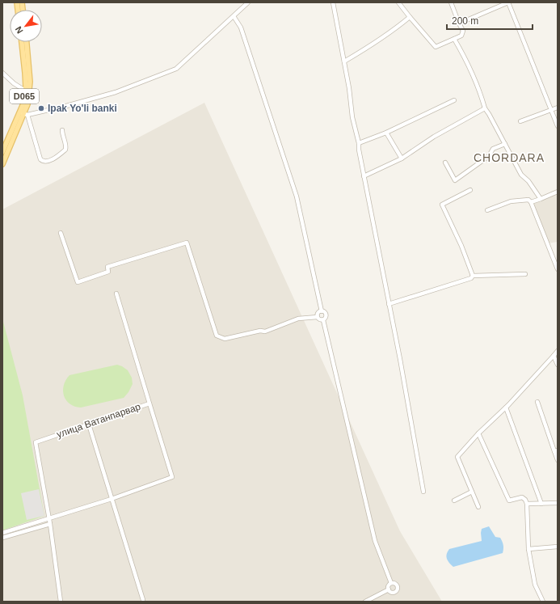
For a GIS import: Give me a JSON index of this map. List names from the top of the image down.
{
  "streets": {
    "main road": ["D065"],
    "street": ["улица Ватанпарвар"]
  },
  "districts": ["CHORDARA"],
  "places": ["Ipak Yo'li banki"],
  "scale_bar": "200 m",
  "north": "bottom left"
}
